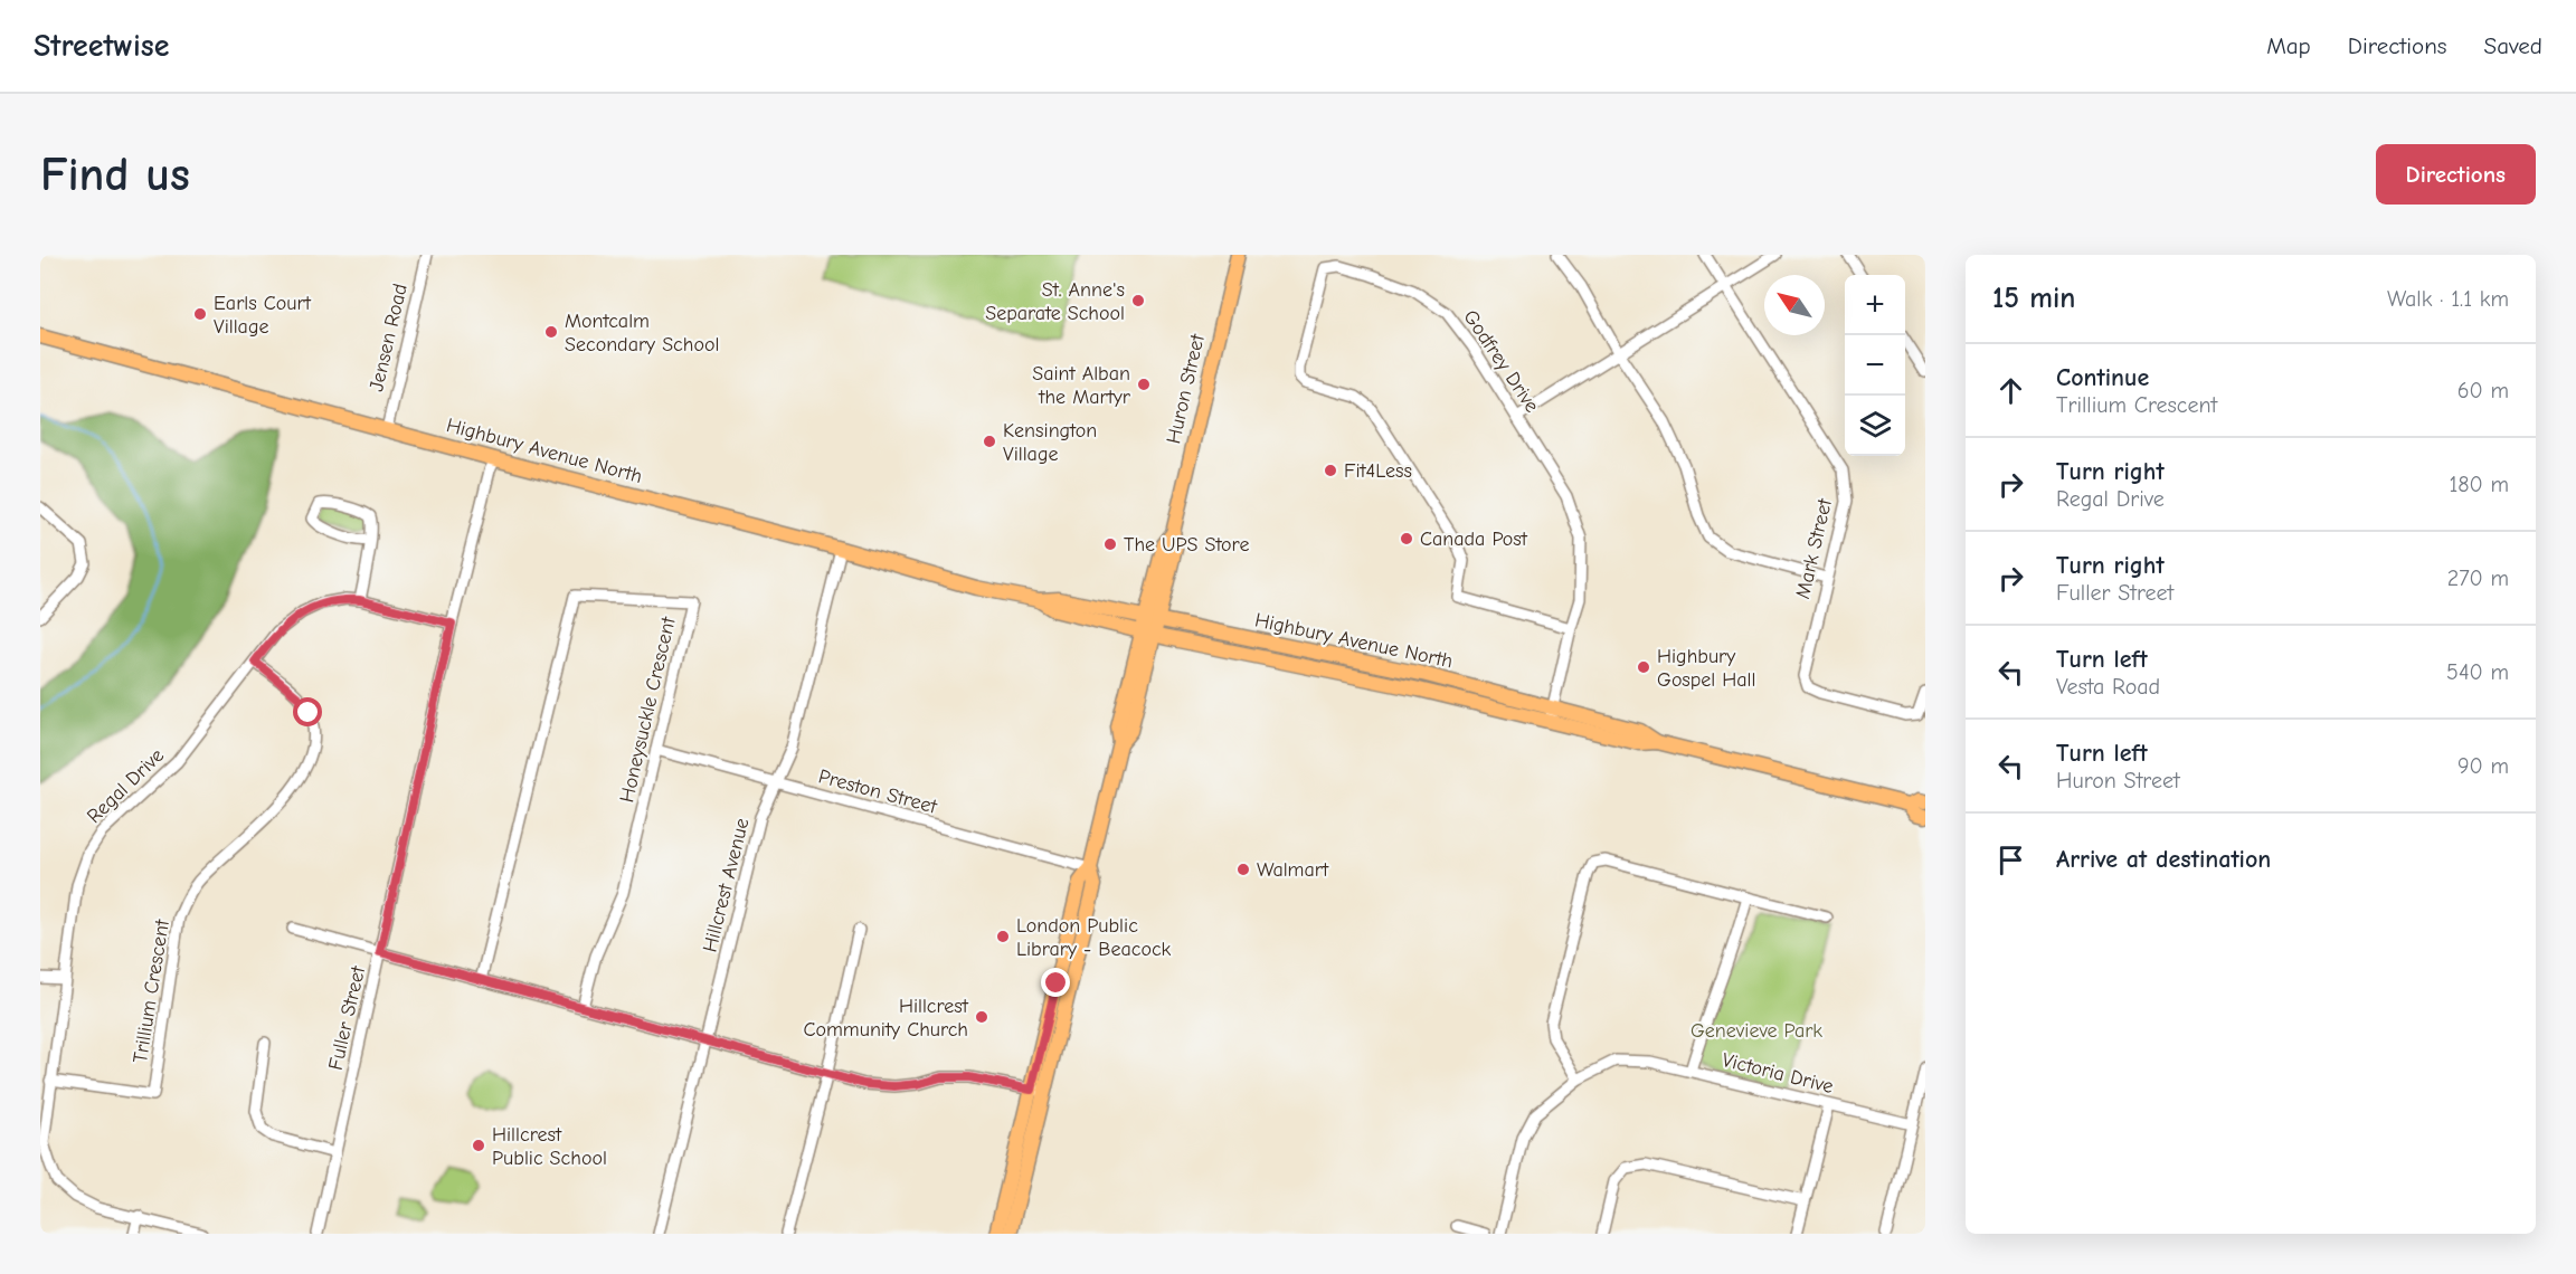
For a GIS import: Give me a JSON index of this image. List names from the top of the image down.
{
  "streets": {
    "main road": ["Huron Street", "Highbury Avenue North"],
    "street": [
      "Jensen Road",
      "Godfrey Drive",
      "Mark Street",
      "Honeysuckle Crescent",
      "Regal Drive",
      "Preston Street",
      "Hillcrest Avenue",
      "Trillium Crescent",
      "Fuller Street",
      "Victoria Drive"
    ]
  },
  "crossings": [
    ["Jensen Road", "Highbury Avenue North"],
    ["Godfrey Drive", "Highbury Avenue North"],
    ["Huron Street", "Highbury Avenue North"],
    ["Huron Street", "Preston Street"],
    ["Highbury Avenue North", "Hillcrest Avenue"],
    ["Highbury Avenue North", "Fuller Street"],
    ["Honeysuckle Crescent", "Preston Street"],
    ["Regal Drive", "Trillium Crescent"],
    ["Regal Drive", "Fuller Street"],
    ["Preston Street", "Hillcrest Avenue"]
  ],
  "parks": ["Genevieve Park"],
  "places": [
    "St. Anne's Separate School",
    "Earls Court Village",
    "Montcalm Secondary School",
    "Saint Alban the Martyr",
    "Kensington Village",
    "Fit4Less",
    "Canada Post",
    "The UPS Store",
    "Highbury Gospel Hall",
    "Walmart",
    "London Public Library - Beacock",
    "Hillcrest Community Church",
    "Hillcrest Public School"
  ],
  "north": "top left",
  "page": {
    "header": "Streetwise",
    "nav": ["Map", "Directions", "Saved"],
    "buttons": "Directions",
    "title": "Find us",
    "heading": ["15 min", "Walk · 1.1 km"],
    "map_buttons": ["+", "−"],
    "list": [
      ["Continue", "Trillium Crescent", "60 m"],
      ["Turn right", "Regal Drive", "180 m"],
      ["Turn right", "Fuller Street", "270 m"],
      ["Turn left", "Vesta Road", "540 m"],
      ["Turn left", "Huron Street", "90 m"],
      "Arrive at destination"
    ]
  }
}
